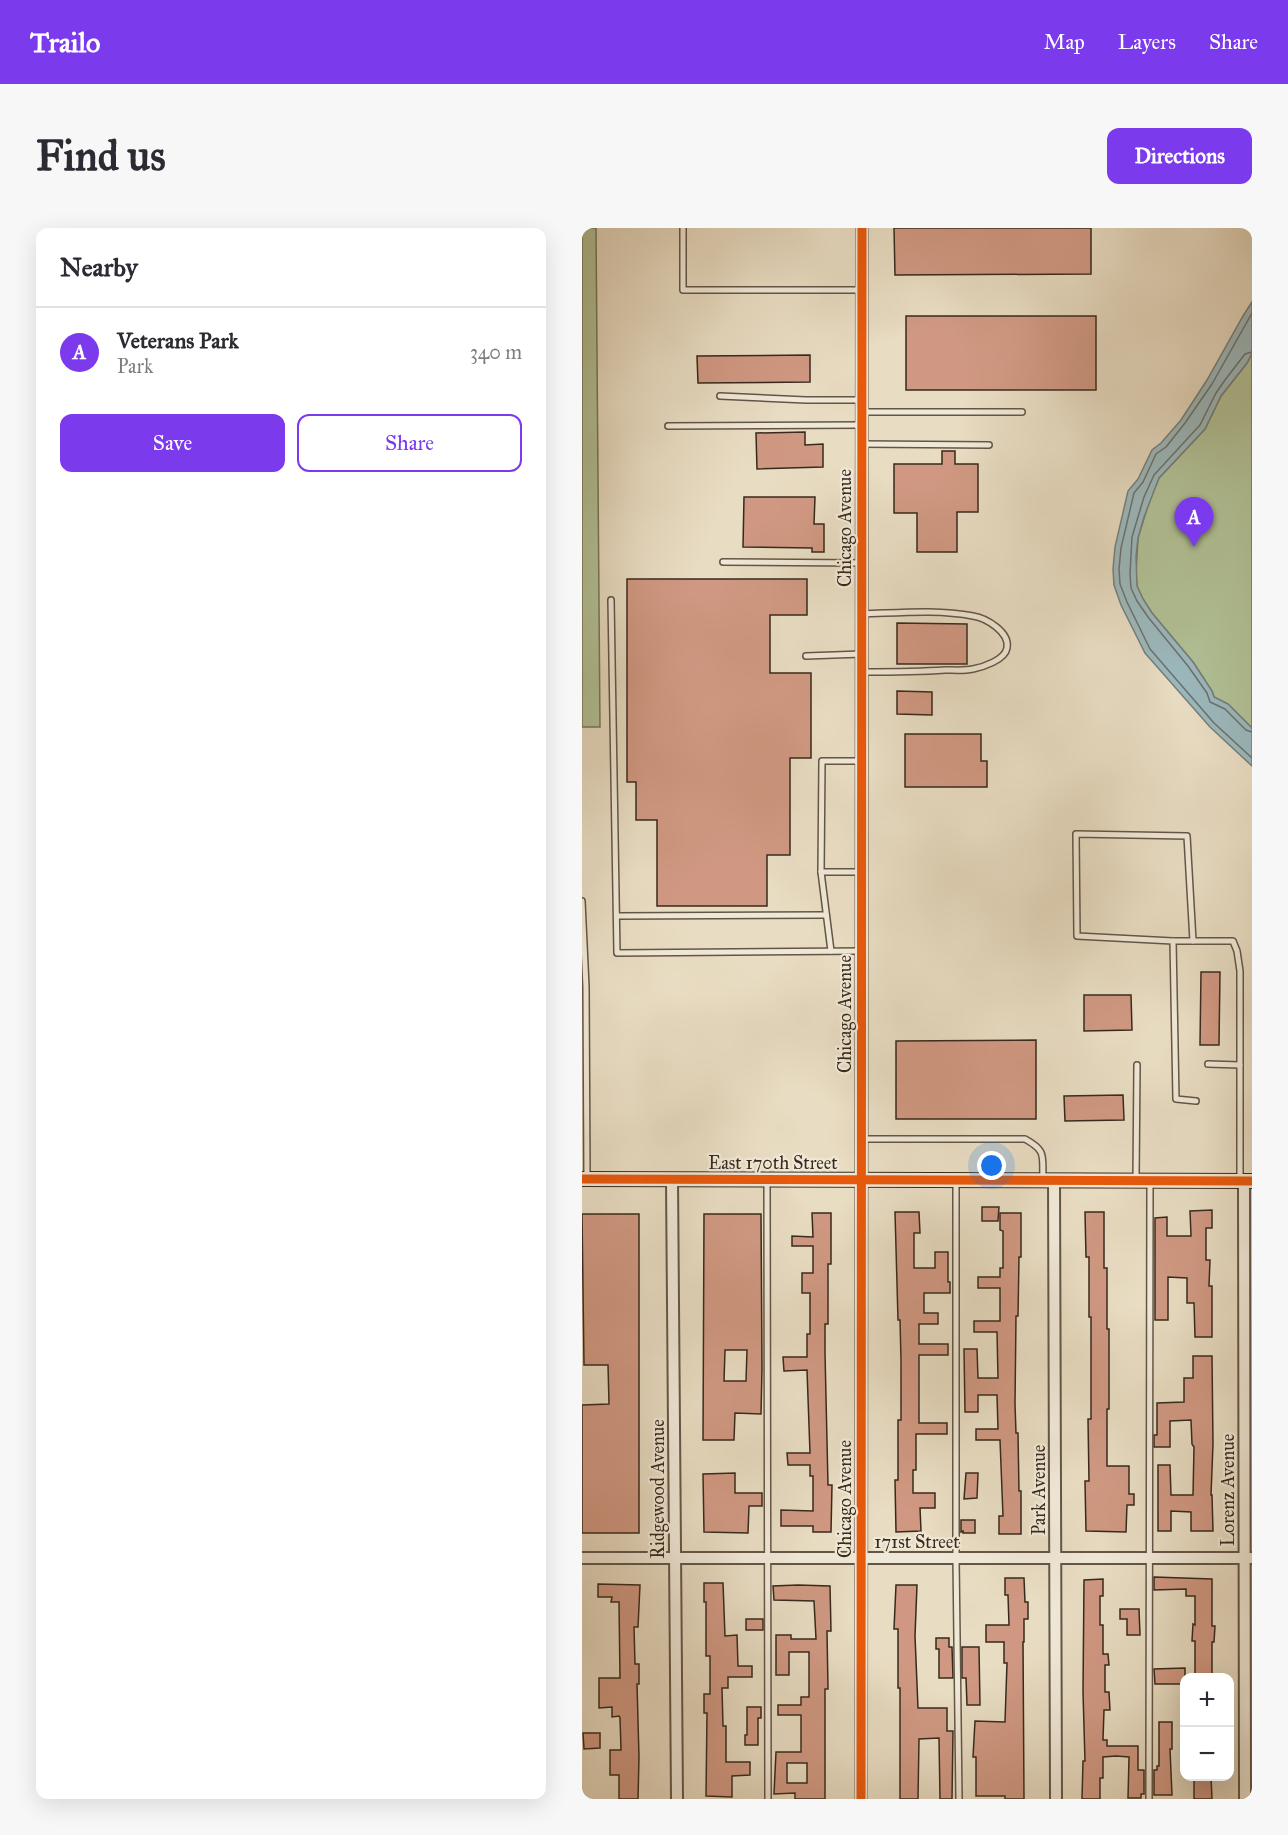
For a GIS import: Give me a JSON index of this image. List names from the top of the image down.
{
  "streets": {
    "street": [
      "Chicago Avenue",
      "East 170th Street",
      "Ridgewood Avenue",
      "Park Avenue",
      "Lorenz Avenue",
      "171st Street"
    ]
  },
  "crossings": [
    ["Chicago Avenue", "East 170th Street"],
    ["Chicago Avenue", "171st Street"],
    ["East 170th Street", "Ridgewood Avenue"],
    ["East 170th Street", "Park Avenue"],
    ["East 170th Street", "Lorenz Avenue"],
    ["Ridgewood Avenue", "171st Street"],
    ["Park Avenue", "171st Street"],
    ["Lorenz Avenue", "171st Street"]
  ],
  "page": {
    "header": "Trailo",
    "nav": ["Map", "Layers", "Share"],
    "buttons": [
      "Directions",
      ["Save", "Share"]
    ],
    "title": "Find us",
    "heading": "Nearby",
    "list": [
      {
        "mark": "A",
        "name": "Veterans Park",
        "note": "Park",
        "value": "340 m"
      }
    ],
    "pins": "A",
    "map_buttons": ["+", "−"]
  }
}
